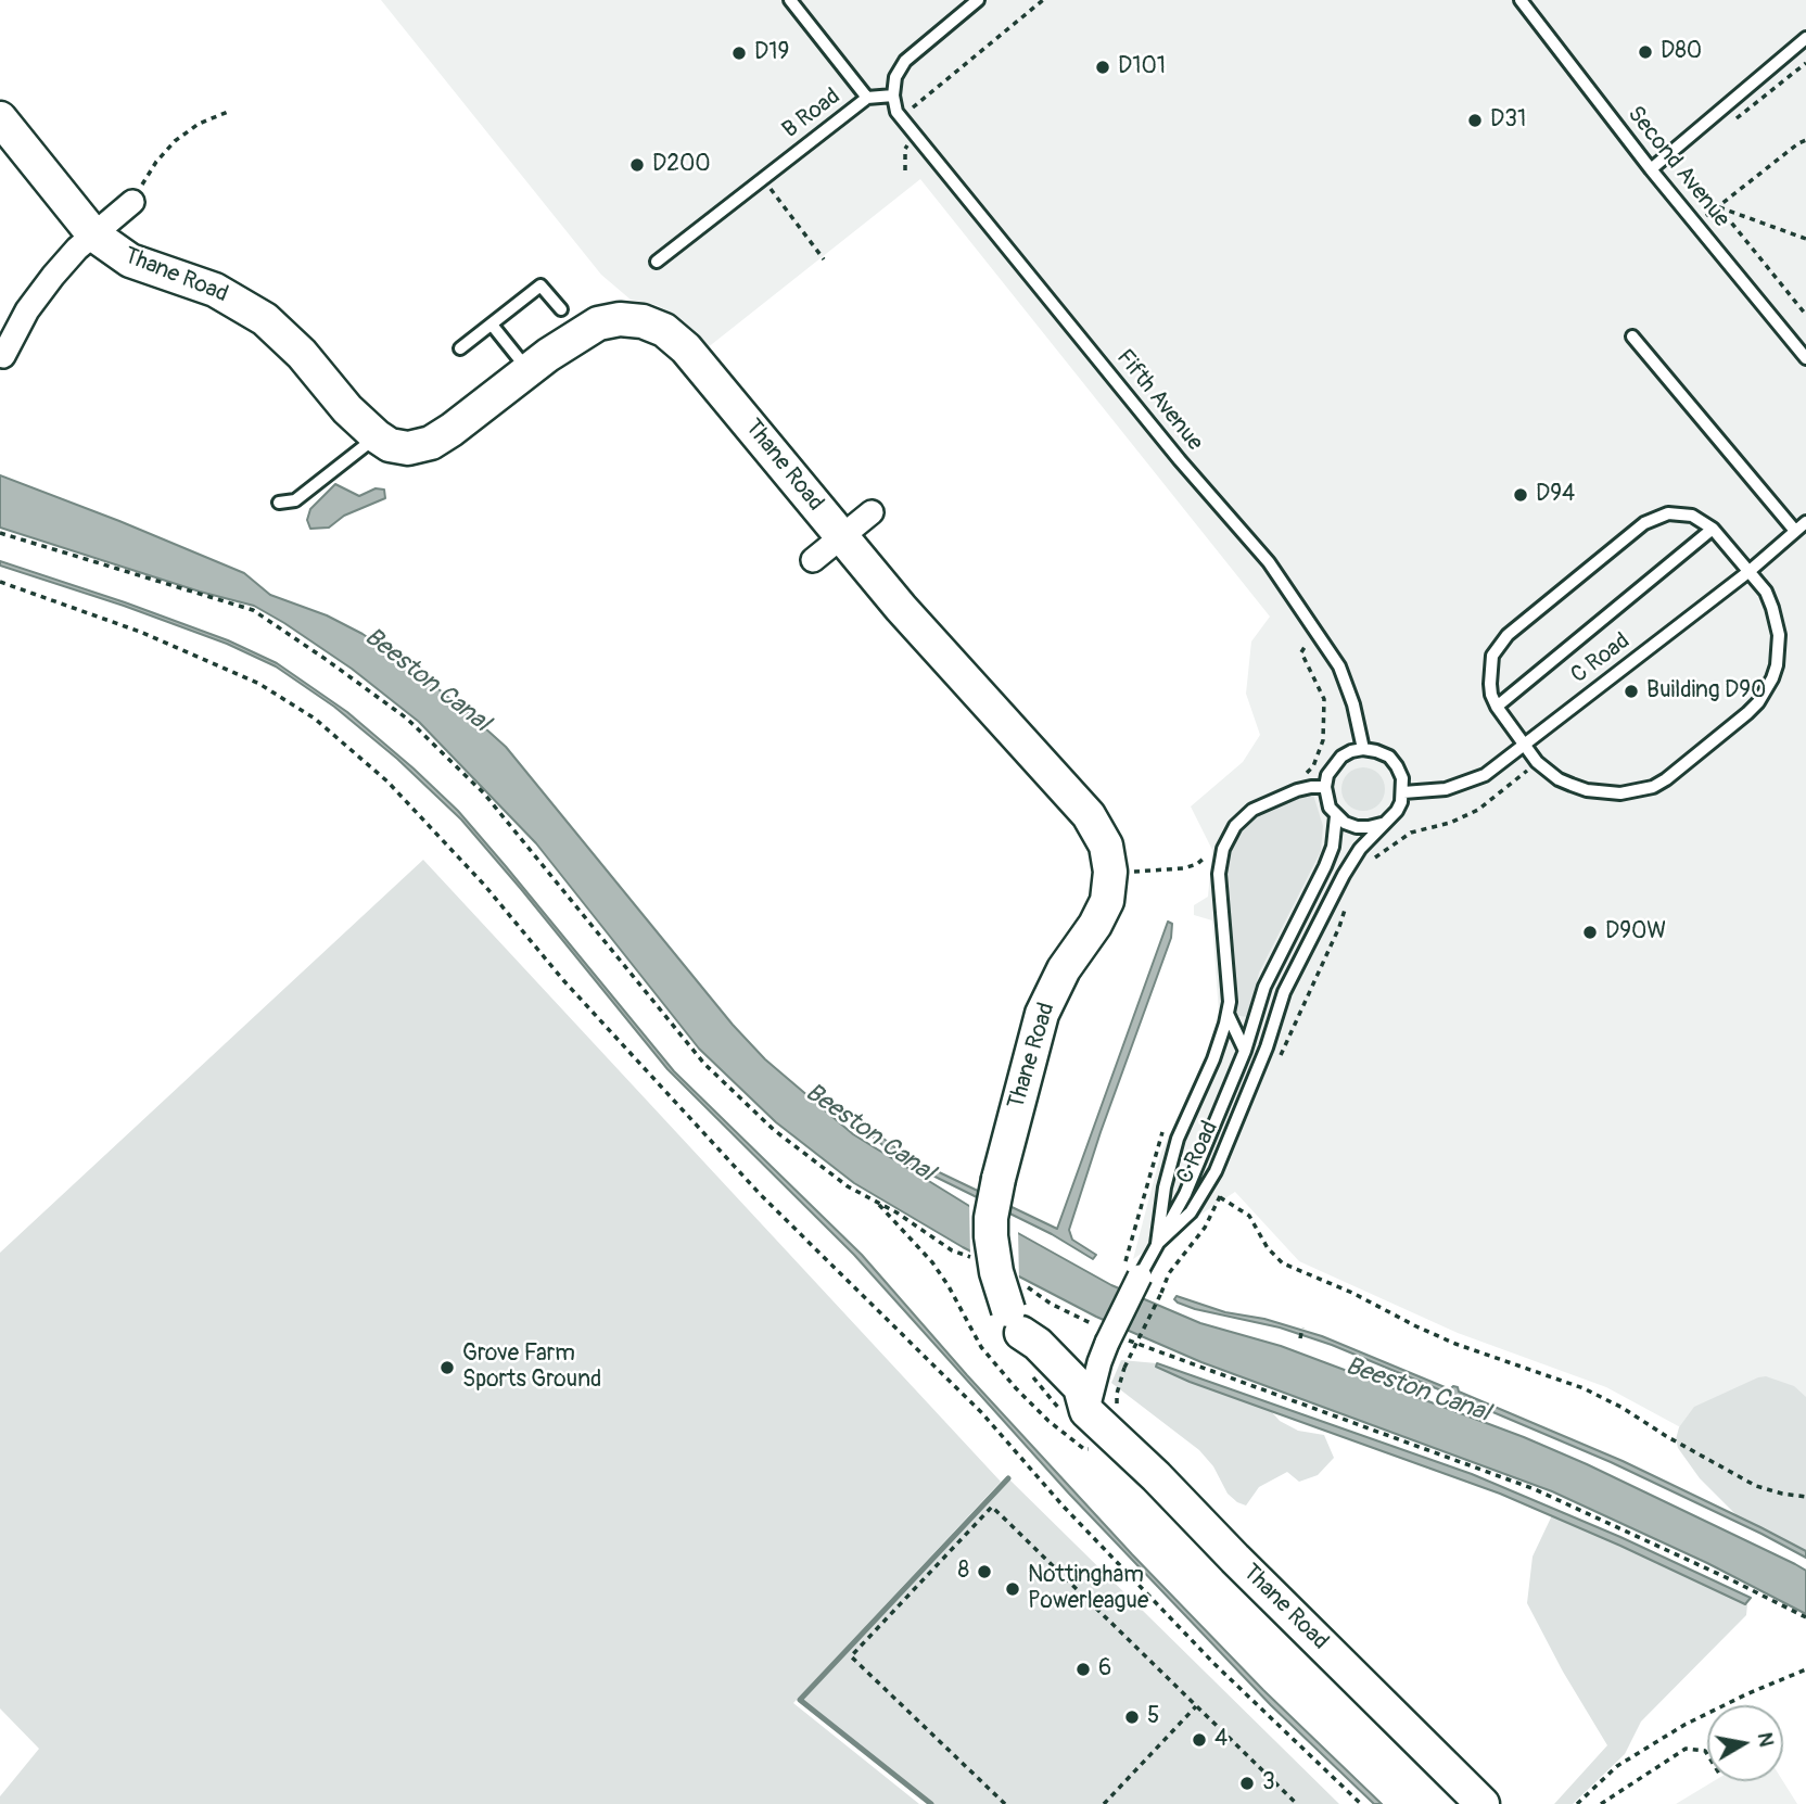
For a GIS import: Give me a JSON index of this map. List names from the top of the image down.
{
  "streets": {
    "street": ["Thane Road"],
    "lane": [
      "B Road",
      "Second Avenue",
      "Fifth Avenue",
      "C Road"
    ]
  },
  "crossings": [
    ["B Road", "Fifth Avenue"],
    ["Fifth Avenue", "C Road"]
  ],
  "water": ["Beeston Canal"],
  "places": [
    "D80",
    "D19",
    "D101",
    "D31",
    "D200",
    "D94",
    "Building D90",
    "D90W",
    "Grove Farm Sports Ground",
    "8",
    "Nottingham Powerleague",
    "6",
    "5",
    "4",
    "3"
  ],
  "north": "right"
}
